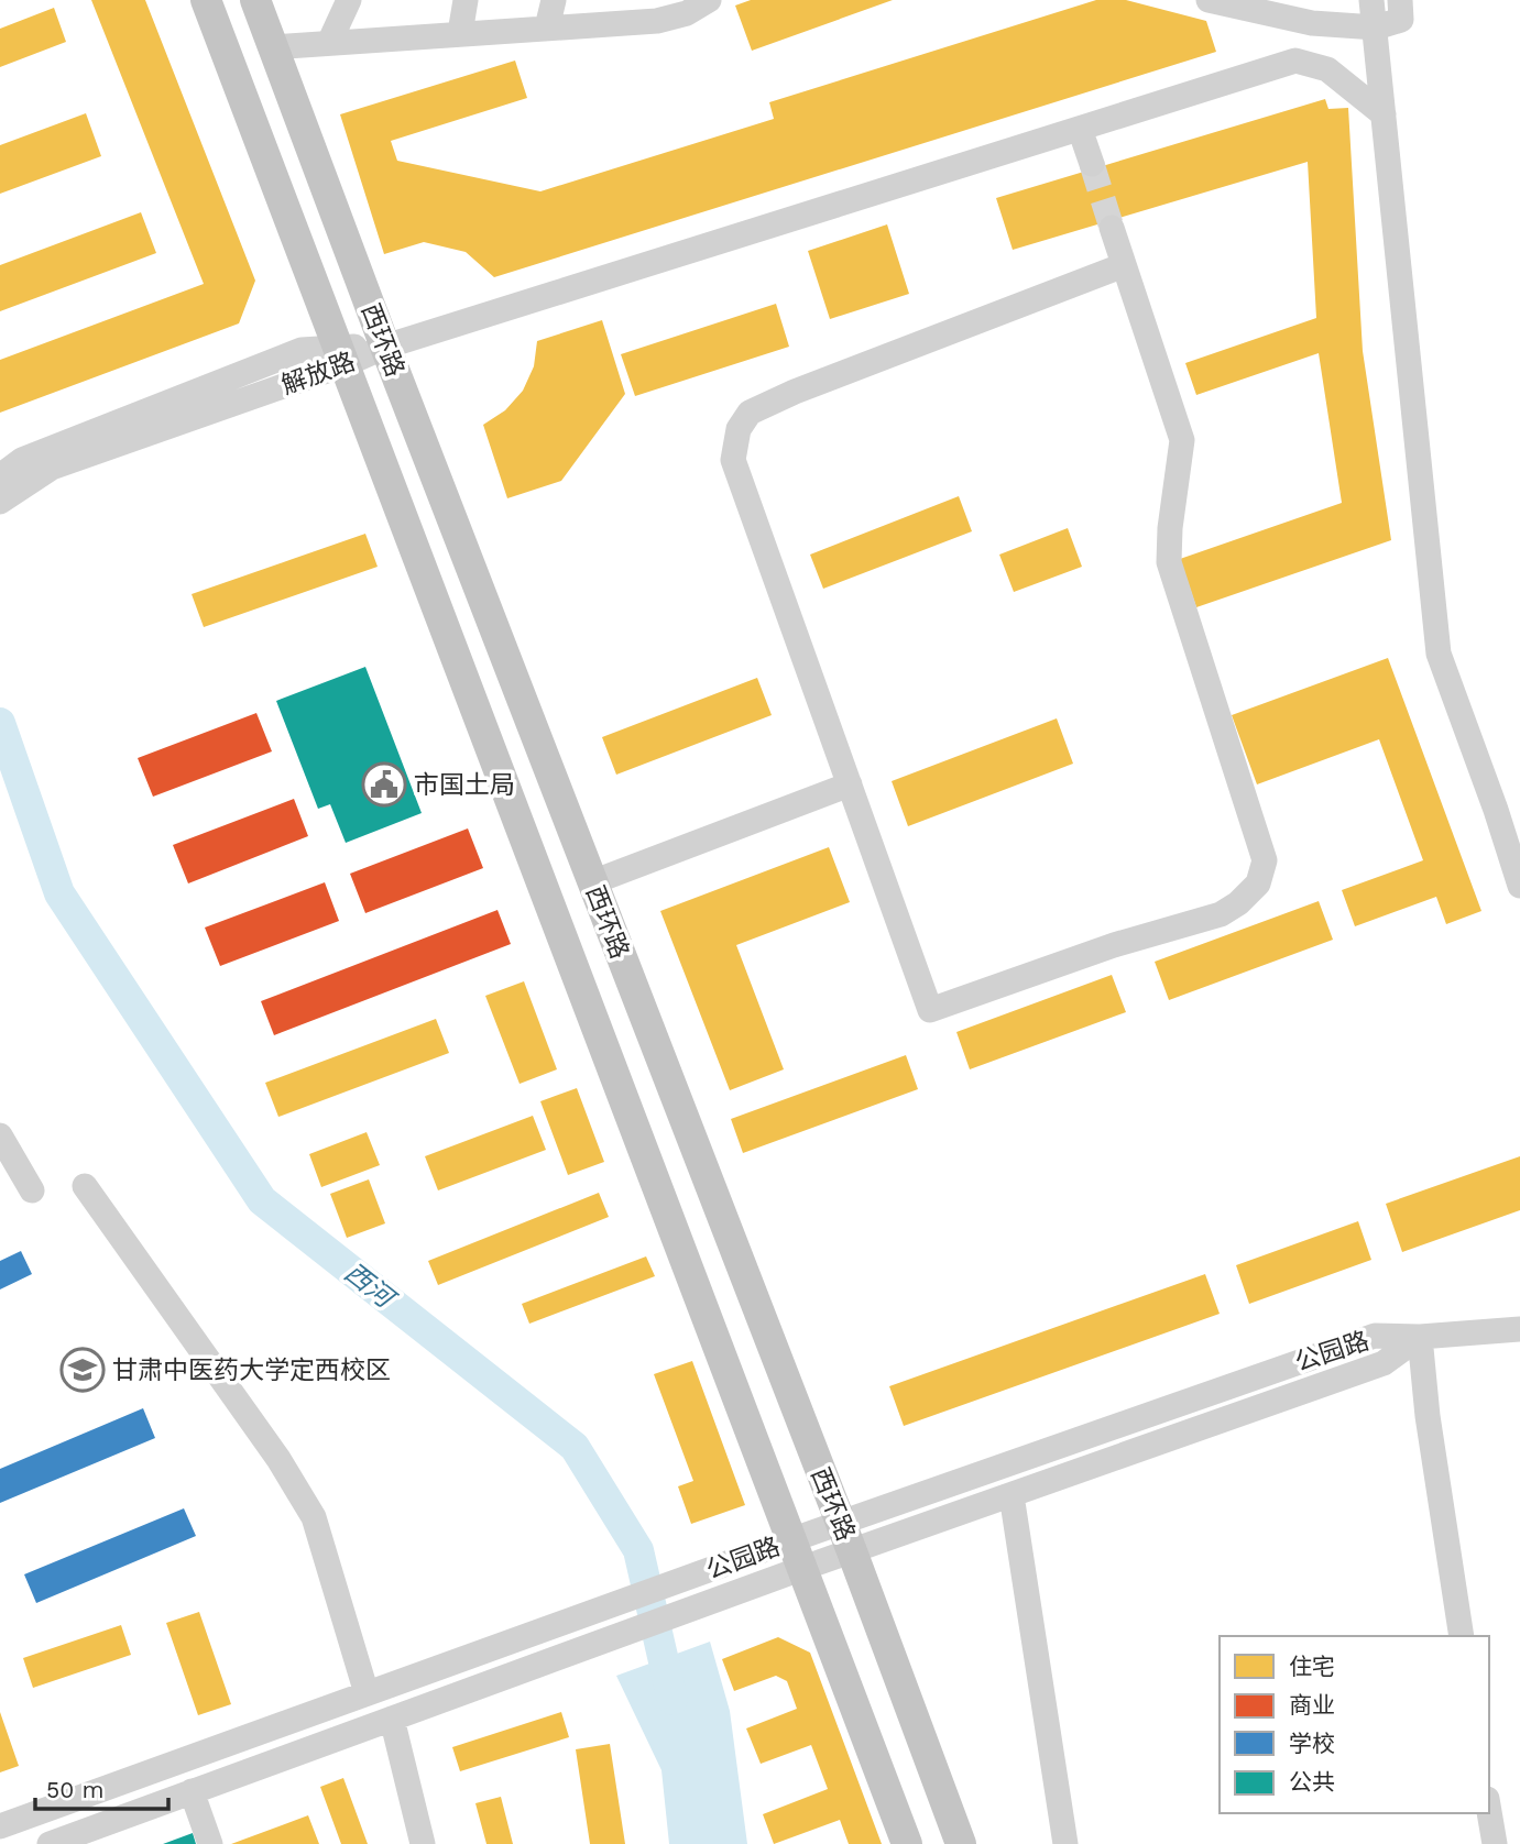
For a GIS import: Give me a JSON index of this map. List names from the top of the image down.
{
  "streets": {
    "main road": ["西环路"],
    "street": ["解放路", "公园路"]
  },
  "crossings": [
    ["西环路", "解放路"],
    ["西环路", "公园路"]
  ],
  "water": ["西河"],
  "places": {
    "public building": ["市国土局"],
    "school or university": ["甘肃中医药大学定西校区"]
  },
  "legend": [
    "住宅",
    "商业",
    "学校",
    "公共"
  ],
  "scale_bar": "50 m"
}
